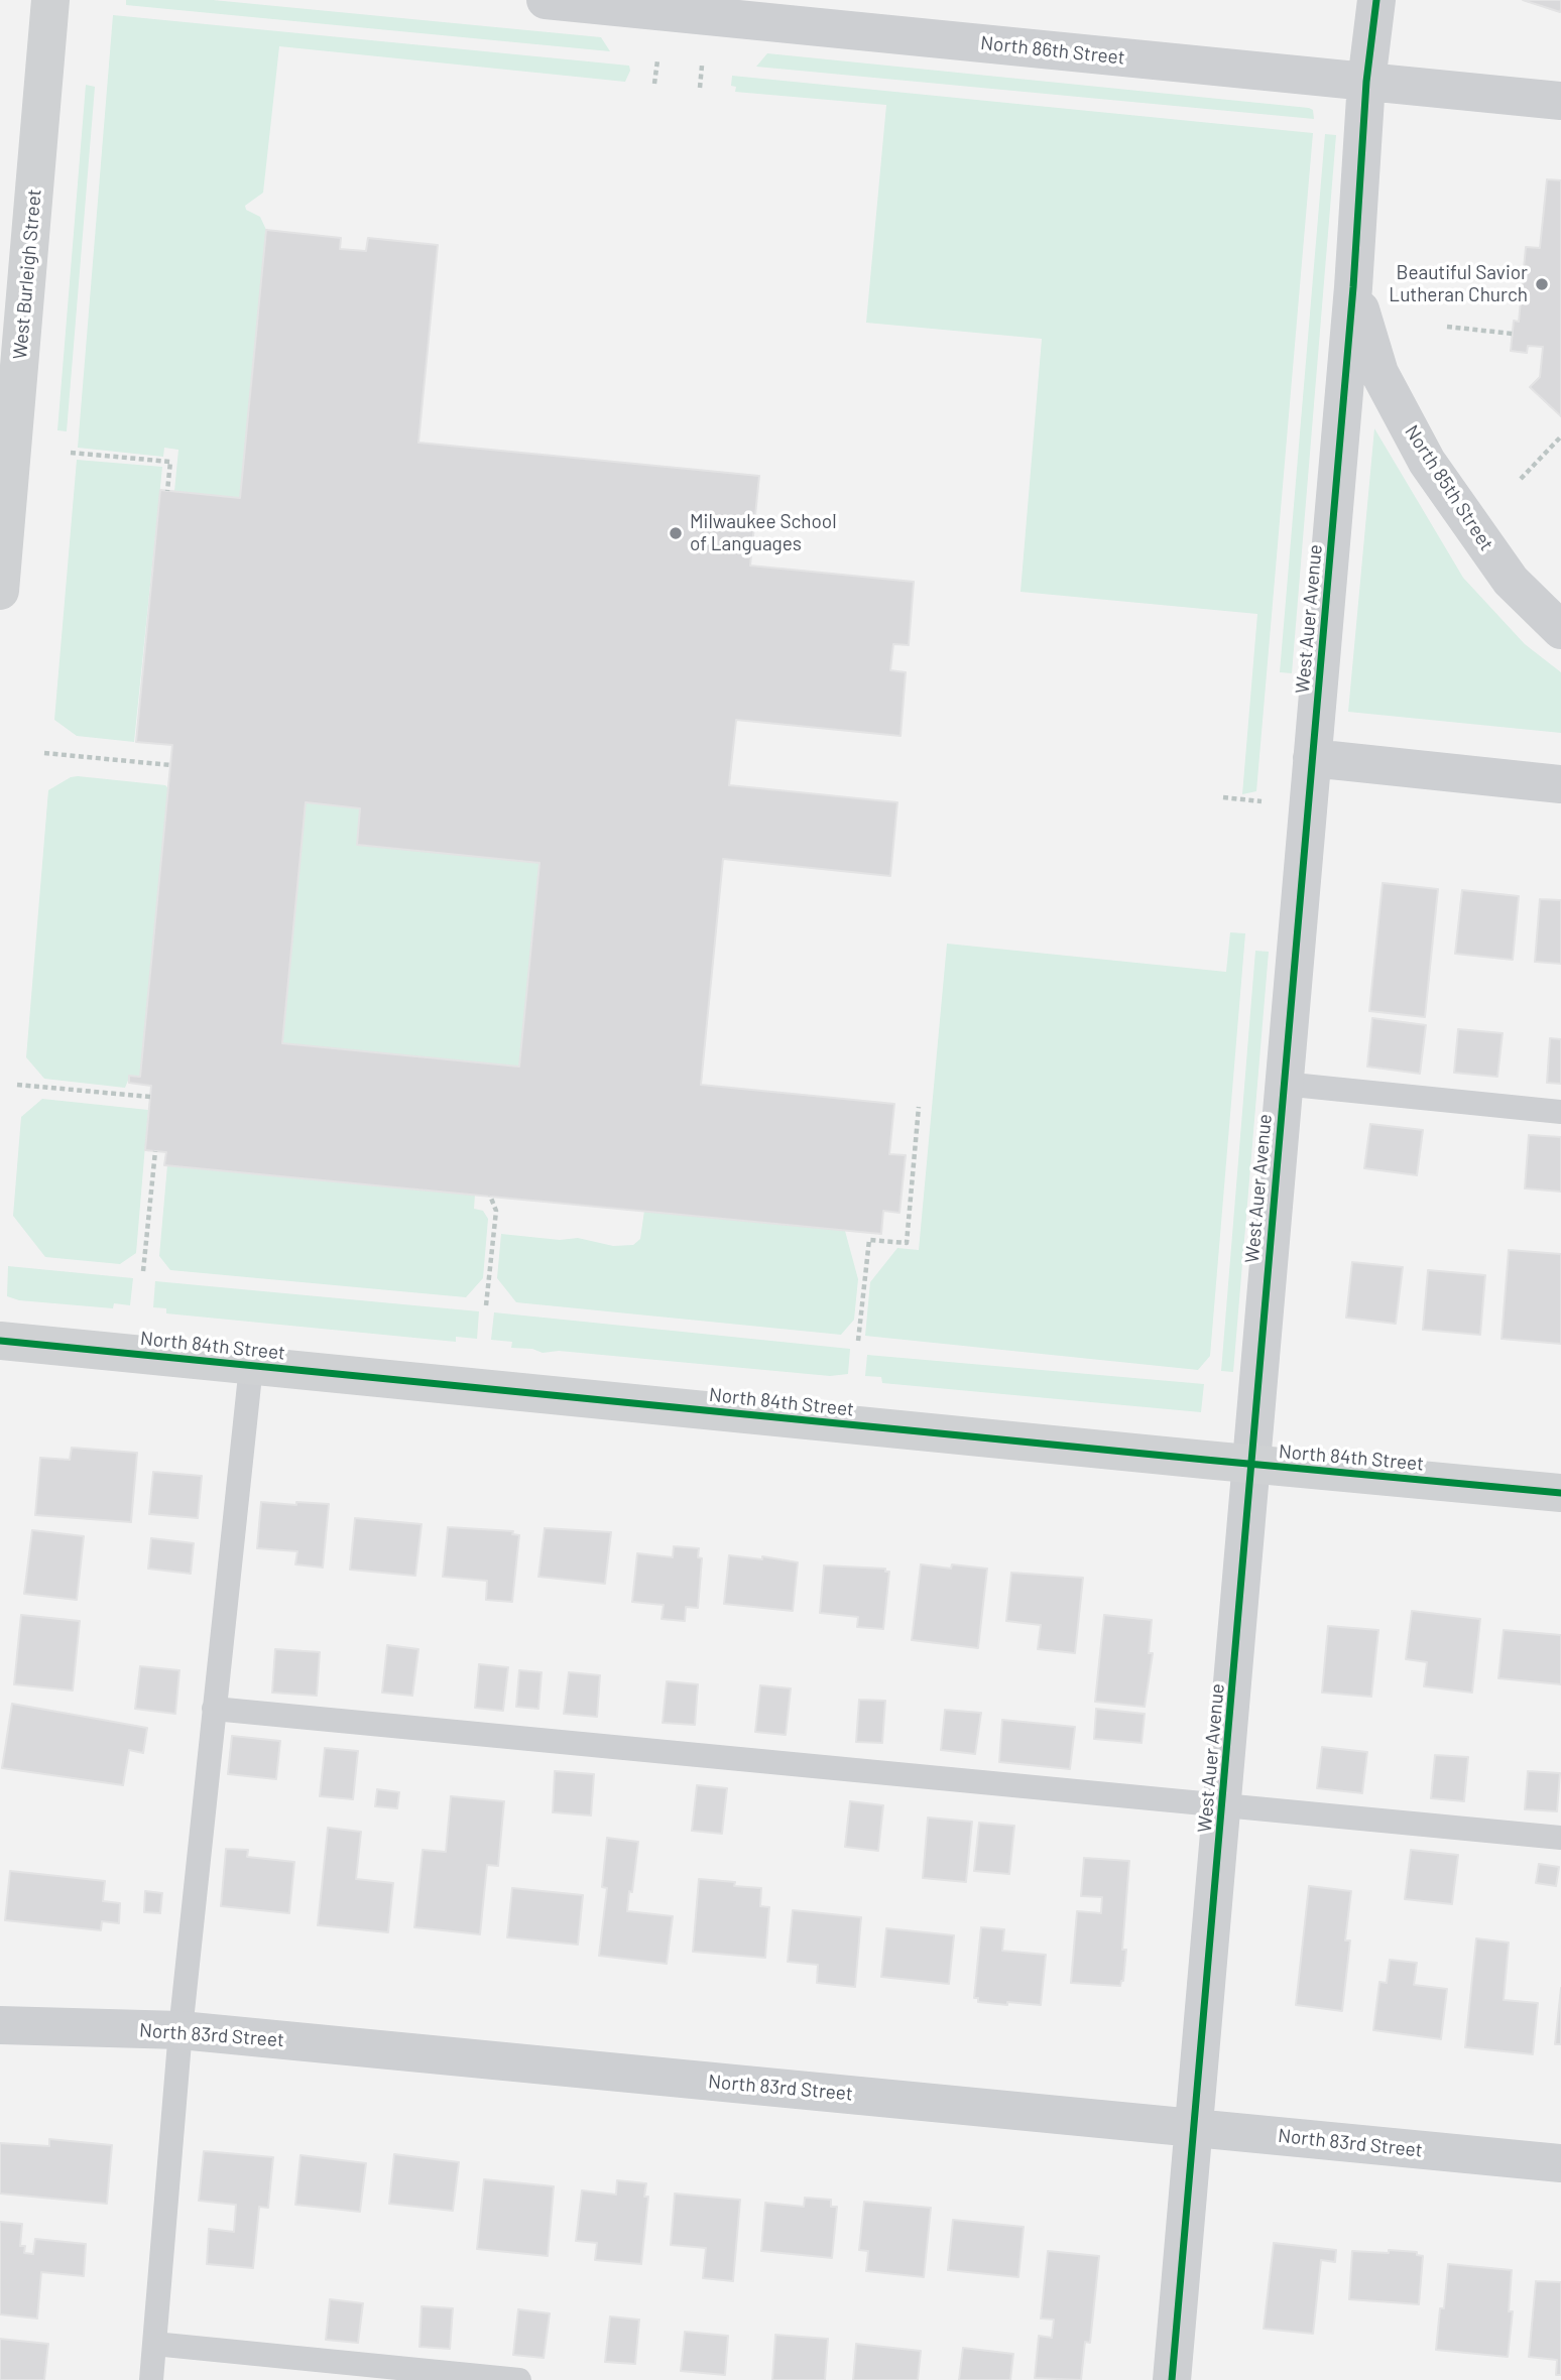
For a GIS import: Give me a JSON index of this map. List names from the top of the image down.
{
  "streets": {
    "street": [
      "North 86th Street",
      "West Burleigh Street",
      "North 85th Street",
      "West Auer Avenue",
      "North 84th Street",
      "North 83rd Street"
    ]
  },
  "crossings": [
    ["North 86th Street", "West Auer Avenue"],
    ["North 85th Street", "West Auer Avenue"],
    ["West Auer Avenue", "North 84th Street"],
    ["West Auer Avenue", "North 83rd Street"]
  ],
  "places": ["Beautiful Savior Lutheran Church", "Milwaukee School of Languages"]
}
